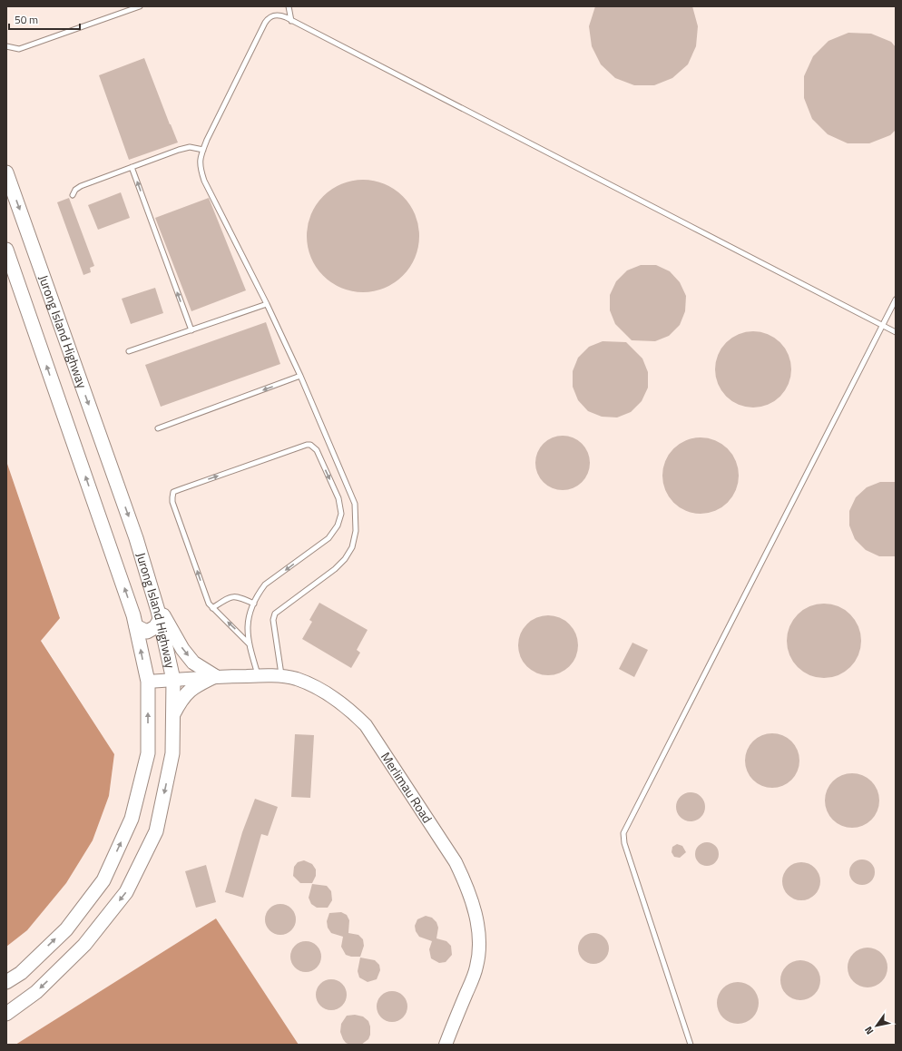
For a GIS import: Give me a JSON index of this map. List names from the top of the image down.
{
  "streets": {
    "main road": ["Jurong Island Highway"],
    "street": ["Merlimau Road"]
  },
  "crossings": [
    ["Jurong Island Highway", "Merlimau Road"]
  ],
  "scale_bar": "50 m",
  "north": "bottom left"
}
